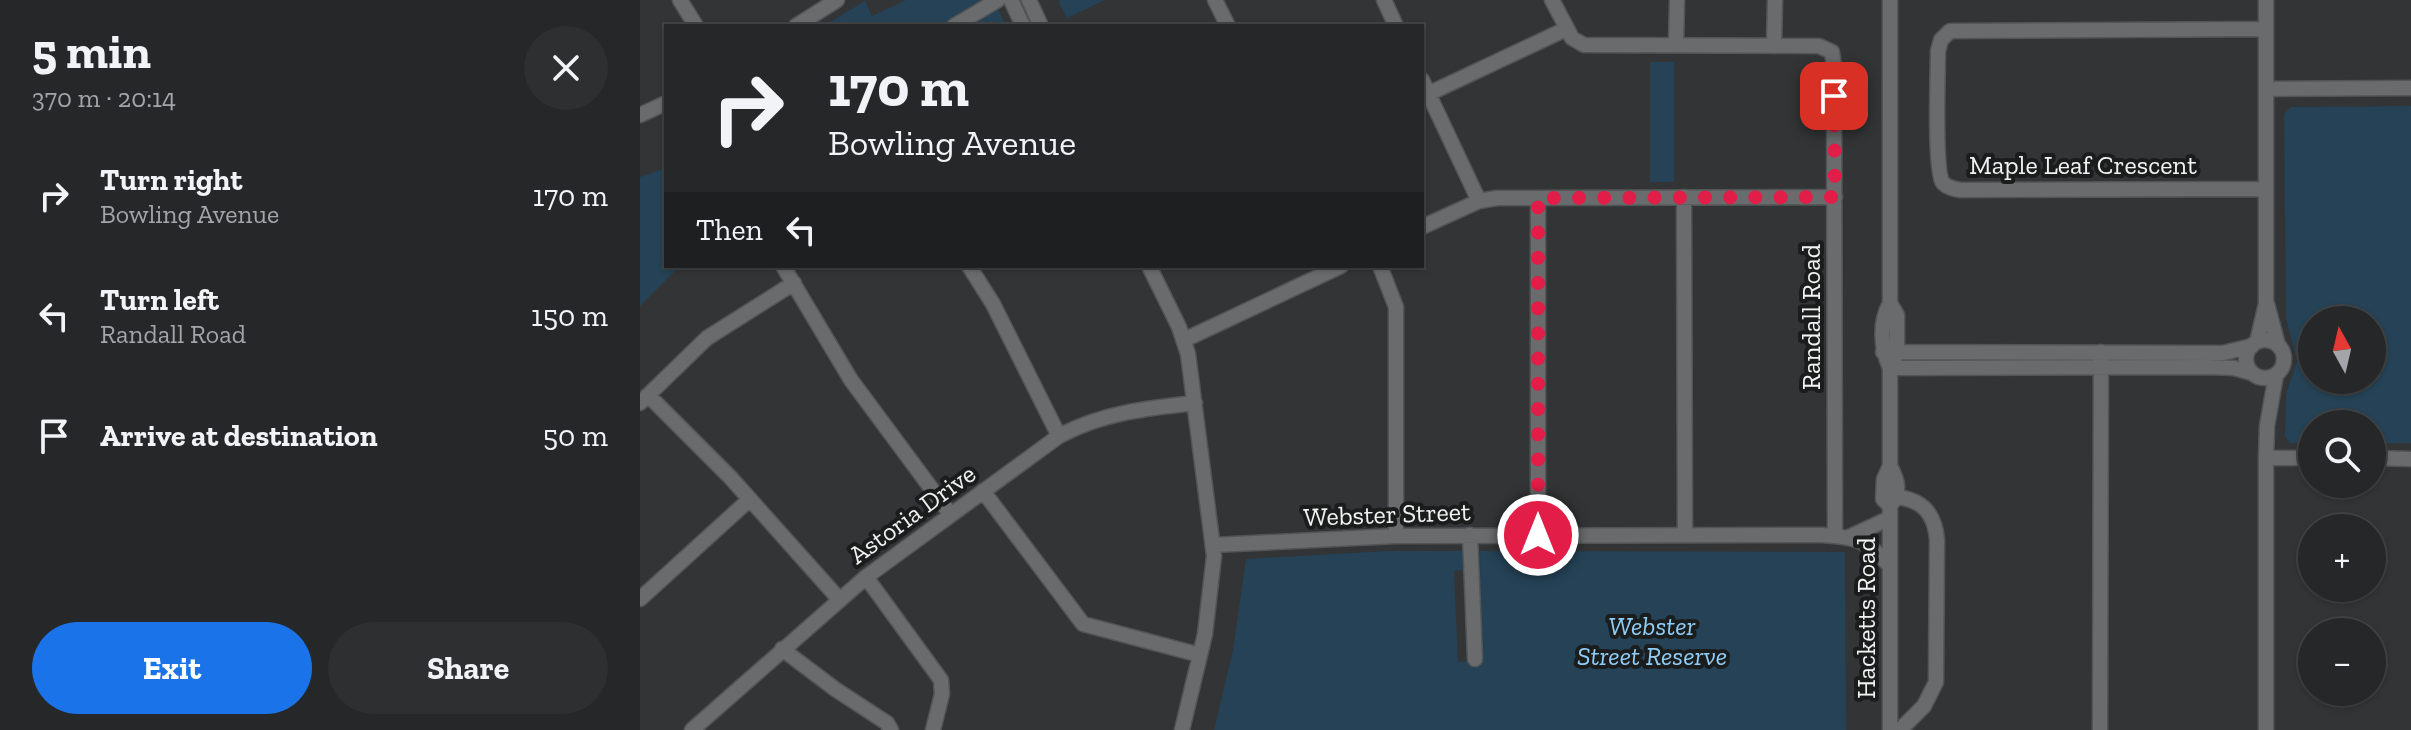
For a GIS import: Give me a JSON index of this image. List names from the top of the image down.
{
  "streets": {
    "street": [
      "Maple Leaf Crescent",
      "Randall Road",
      "Astoria Drive",
      "Webster Street",
      "Hacketts Road"
    ]
  },
  "crossings": [
    ["Randall Road", "Webster Street"],
    ["Webster Street", "Hacketts Road"]
  ],
  "parks": ["Webster Street Reserve"],
  "north": "top",
  "page": {
    "heading": ["5 min", "370 m · 20:14"],
    "turn": ["170 m", "Bowling Avenue"],
    "list": [
      {
        "name": "Turn right",
        "note": "Bowling Avenue",
        "value": "170 m"
      },
      {
        "name": "Turn left",
        "note": "Randall Road",
        "value": "150 m"
      },
      {
        "name": "Arrive at destination",
        "value": "50 m"
      }
    ],
    "then": "Then",
    "map_buttons": ["+", "−"],
    "buttons": ["Exit", "Share"]
  }
}
